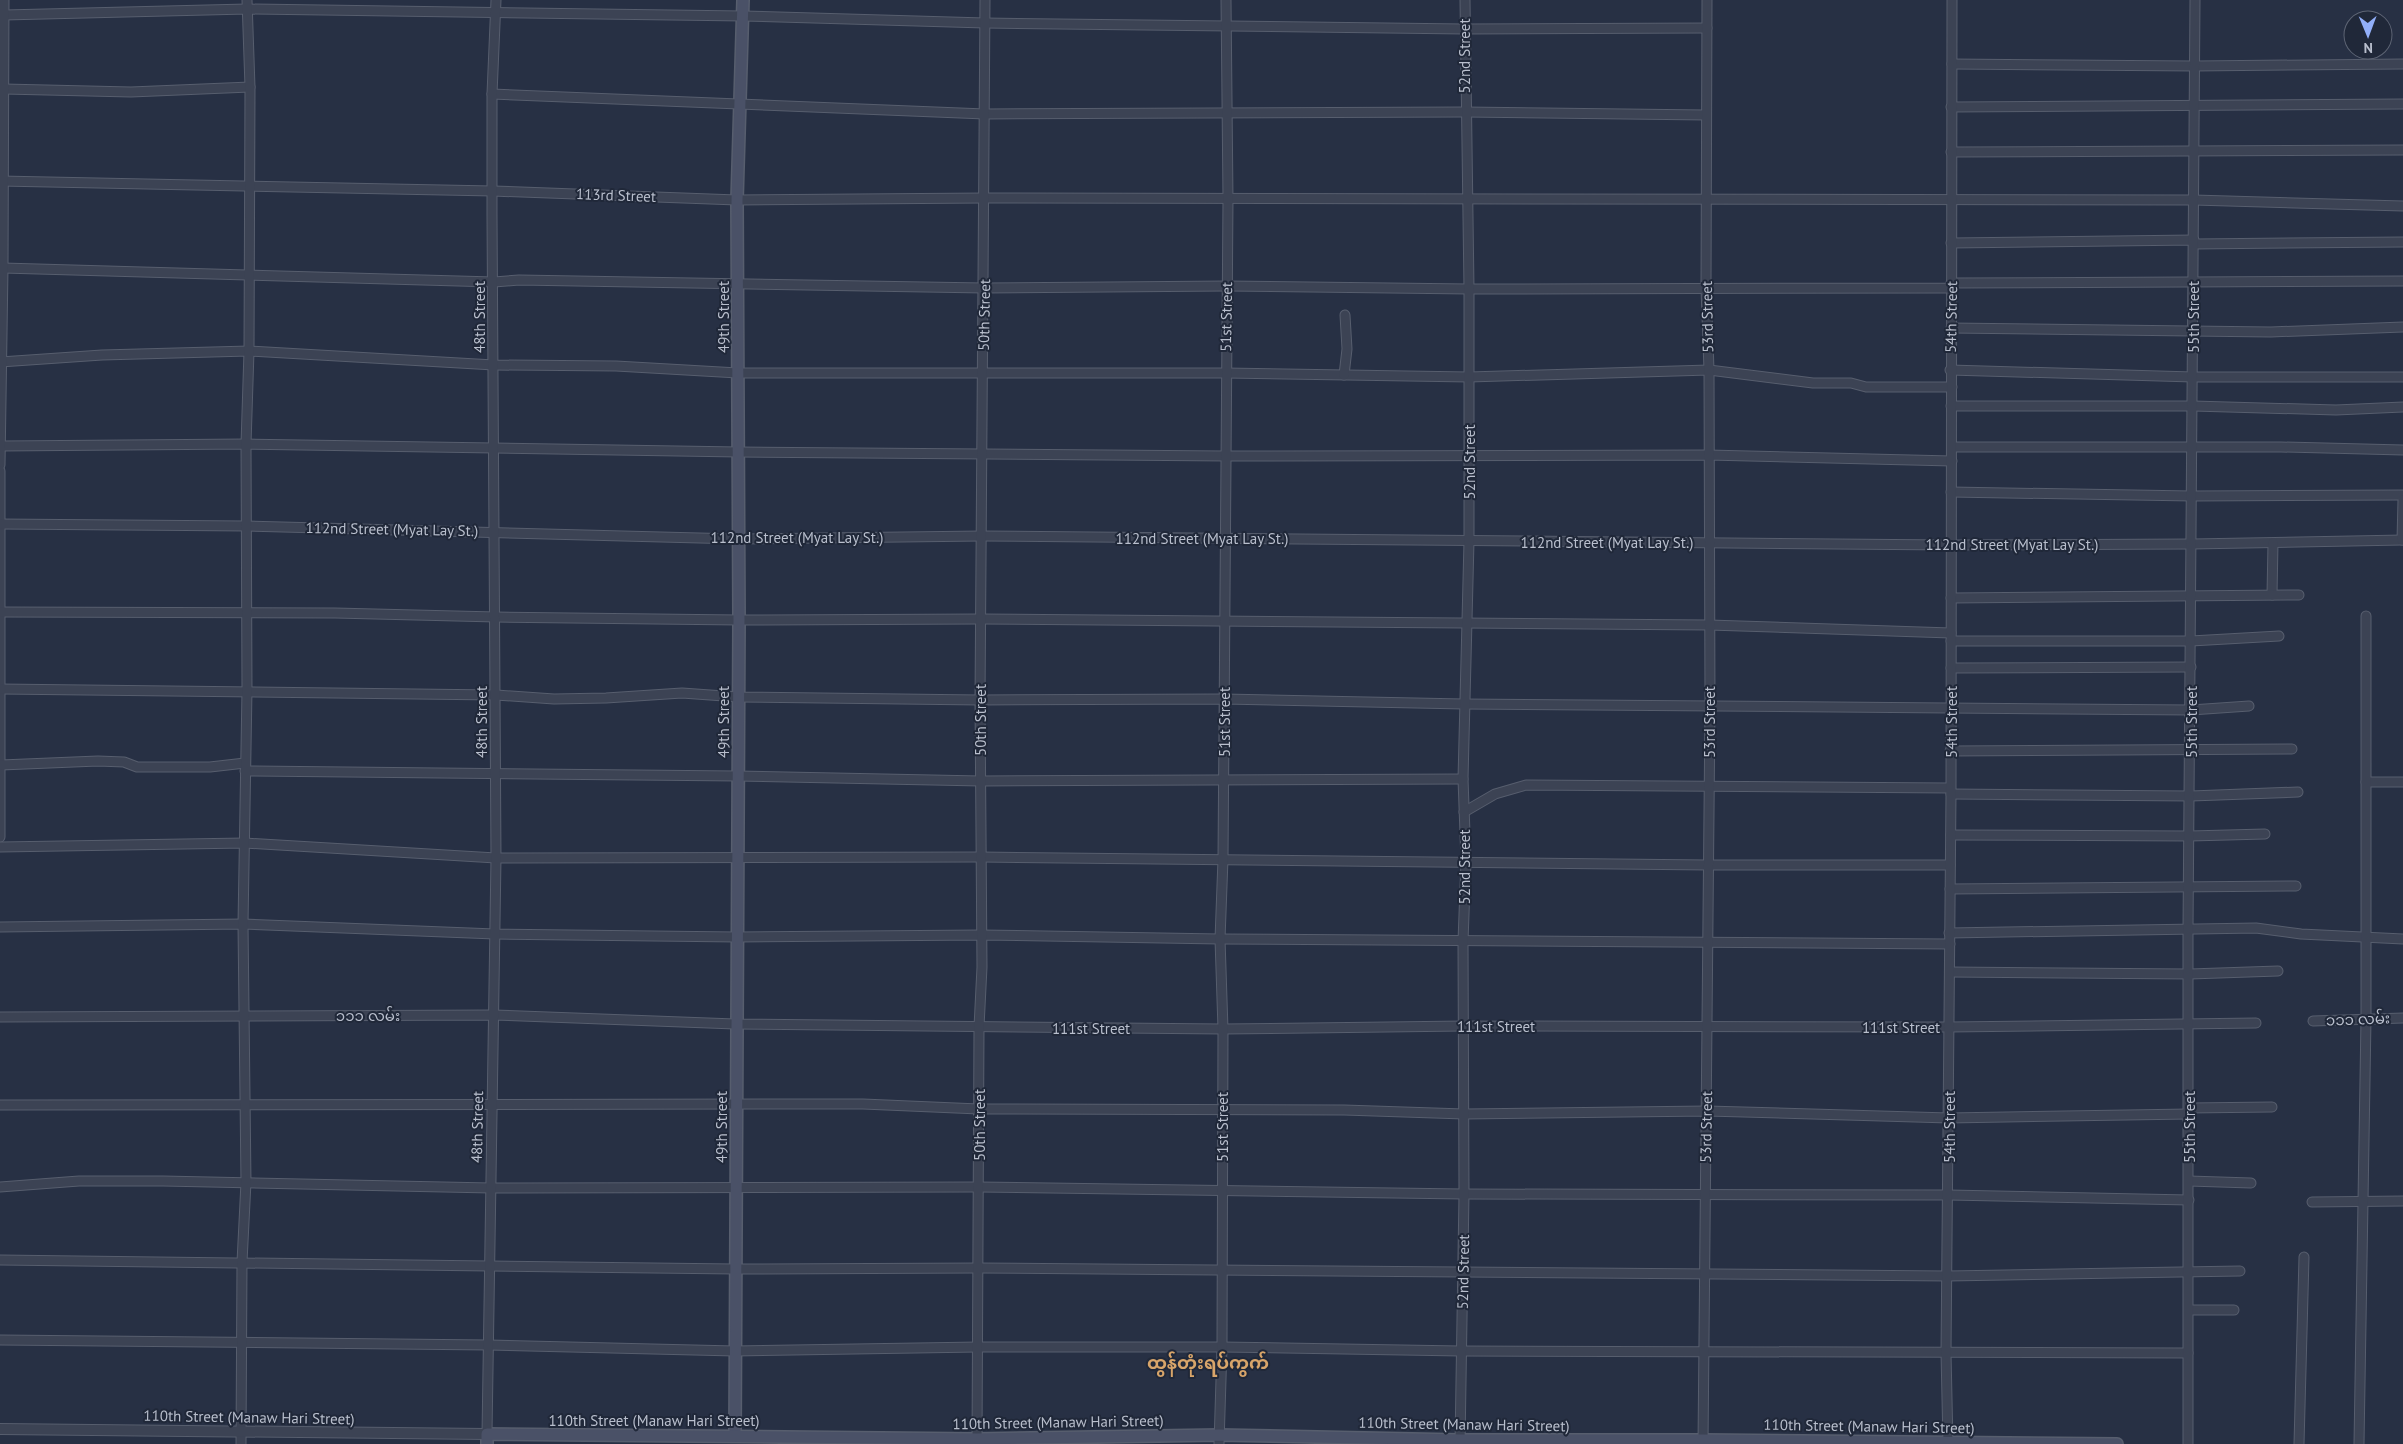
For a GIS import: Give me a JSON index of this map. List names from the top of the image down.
{
  "streets": {
    "main road": ["49th Street", "110th Street (Manaw Hari Street)"],
    "street": [
      "52nd Street",
      "113rd Street",
      "50th Street",
      "48th Street",
      "51st Street",
      "53rd Street",
      "54th Street",
      "55th Street",
      "112nd Street (Myat Lay St.)",
      "၁၁၁ လမ်း",
      "111st Street"
    ]
  },
  "crossings": [
    ["52nd Street", "113rd Street"],
    ["52nd Street", "112nd Street (Myat Lay St.)"],
    ["52nd Street", "111st Street"],
    ["52nd Street", "110th Street (Manaw Hari Street)"],
    ["113rd Street", "50th Street"],
    ["113rd Street", "48th Street"],
    ["113rd Street", "49th Street"],
    ["113rd Street", "51st Street"],
    ["113rd Street", "53rd Street"],
    ["113rd Street", "54th Street"],
    ["113rd Street", "55th Street"],
    ["50th Street", "112nd Street (Myat Lay St.)"],
    ["50th Street", "111st Street"],
    ["50th Street", "110th Street (Manaw Hari Street)"],
    ["48th Street", "112nd Street (Myat Lay St.)"],
    ["48th Street", "၁၁၁ လမ်း"],
    ["48th Street", "110th Street (Manaw Hari Street)"],
    ["49th Street", "112nd Street (Myat Lay St.)"],
    ["49th Street", "၁၁၁ လမ်း"],
    ["49th Street", "111st Street"],
    ["49th Street", "110th Street (Manaw Hari Street)"],
    ["51st Street", "112nd Street (Myat Lay St.)"],
    ["51st Street", "111st Street"],
    ["51st Street", "110th Street (Manaw Hari Street)"],
    ["53rd Street", "112nd Street (Myat Lay St.)"],
    ["53rd Street", "111st Street"],
    ["53rd Street", "110th Street (Manaw Hari Street)"],
    ["54th Street", "112nd Street (Myat Lay St.)"],
    ["54th Street", "111st Street"],
    ["54th Street", "110th Street (Manaw Hari Street)"],
    ["55th Street", "112nd Street (Myat Lay St.)"],
    ["55th Street", "111st Street"],
    ["၁၁၁ လမ်း", "111st Street"]
  ],
  "districts": ["ထွန်တုံးရပ်ကွက်"],
  "north": "bottom"
}
